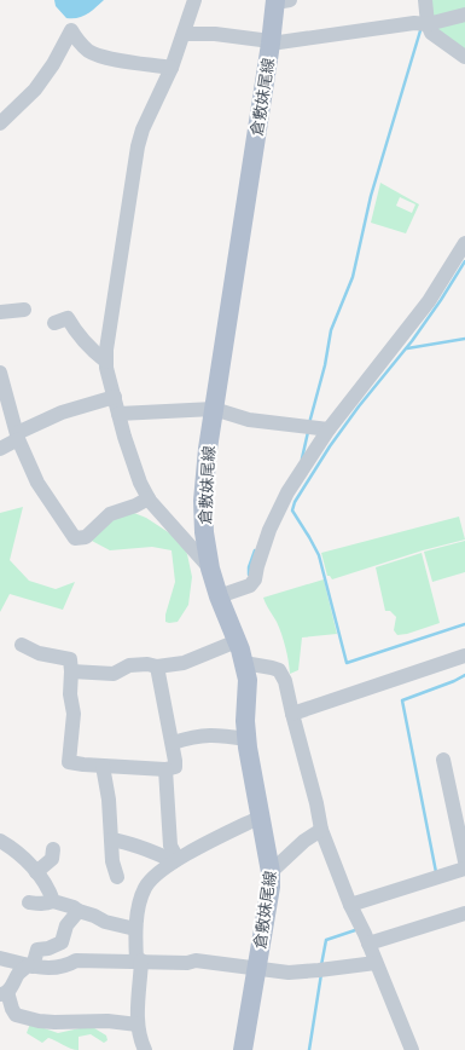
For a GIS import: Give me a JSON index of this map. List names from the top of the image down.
{
  "streets": {
    "main road": ["倉敷妹尾線"]
  }
}
